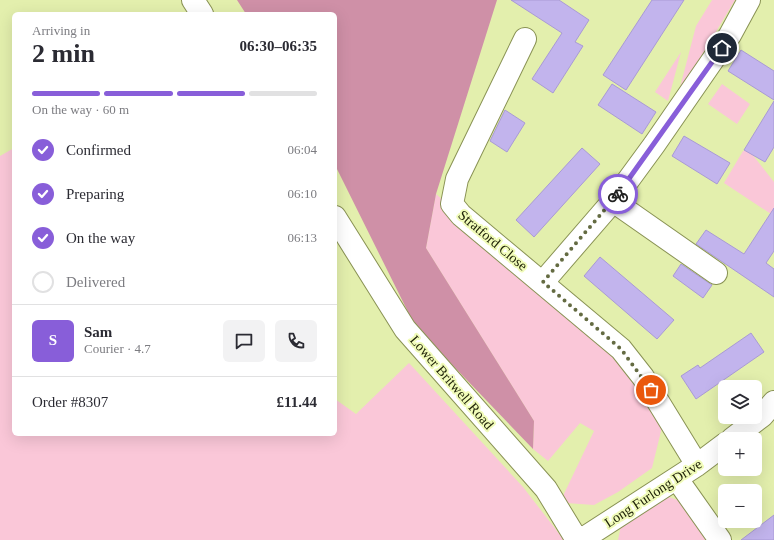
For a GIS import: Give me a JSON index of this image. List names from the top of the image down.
{
  "streets": {
    "street": ["Stratford Close", "Lower Britwell Road", "Long Furlong Drive"]
  },
  "crossings": [
    ["Stratford Close", "Long Furlong Drive"]
  ],
  "page": {
    "heading": ["2 min", "Arriving in", "06:30–06:35"],
    "panel": [
      "Sam",
      "Courier · 4.7",
      "Order #8307",
      "£11.44"
    ],
    "bar": "On the way · 60 m",
    "list": [
      ["Confirmed", "06:04"],
      ["Preparing", "06:10"],
      ["On the way", "06:13"],
      "Delivered"
    ],
    "round": "S",
    "map_buttons": ["+", "−"]
  }
}
